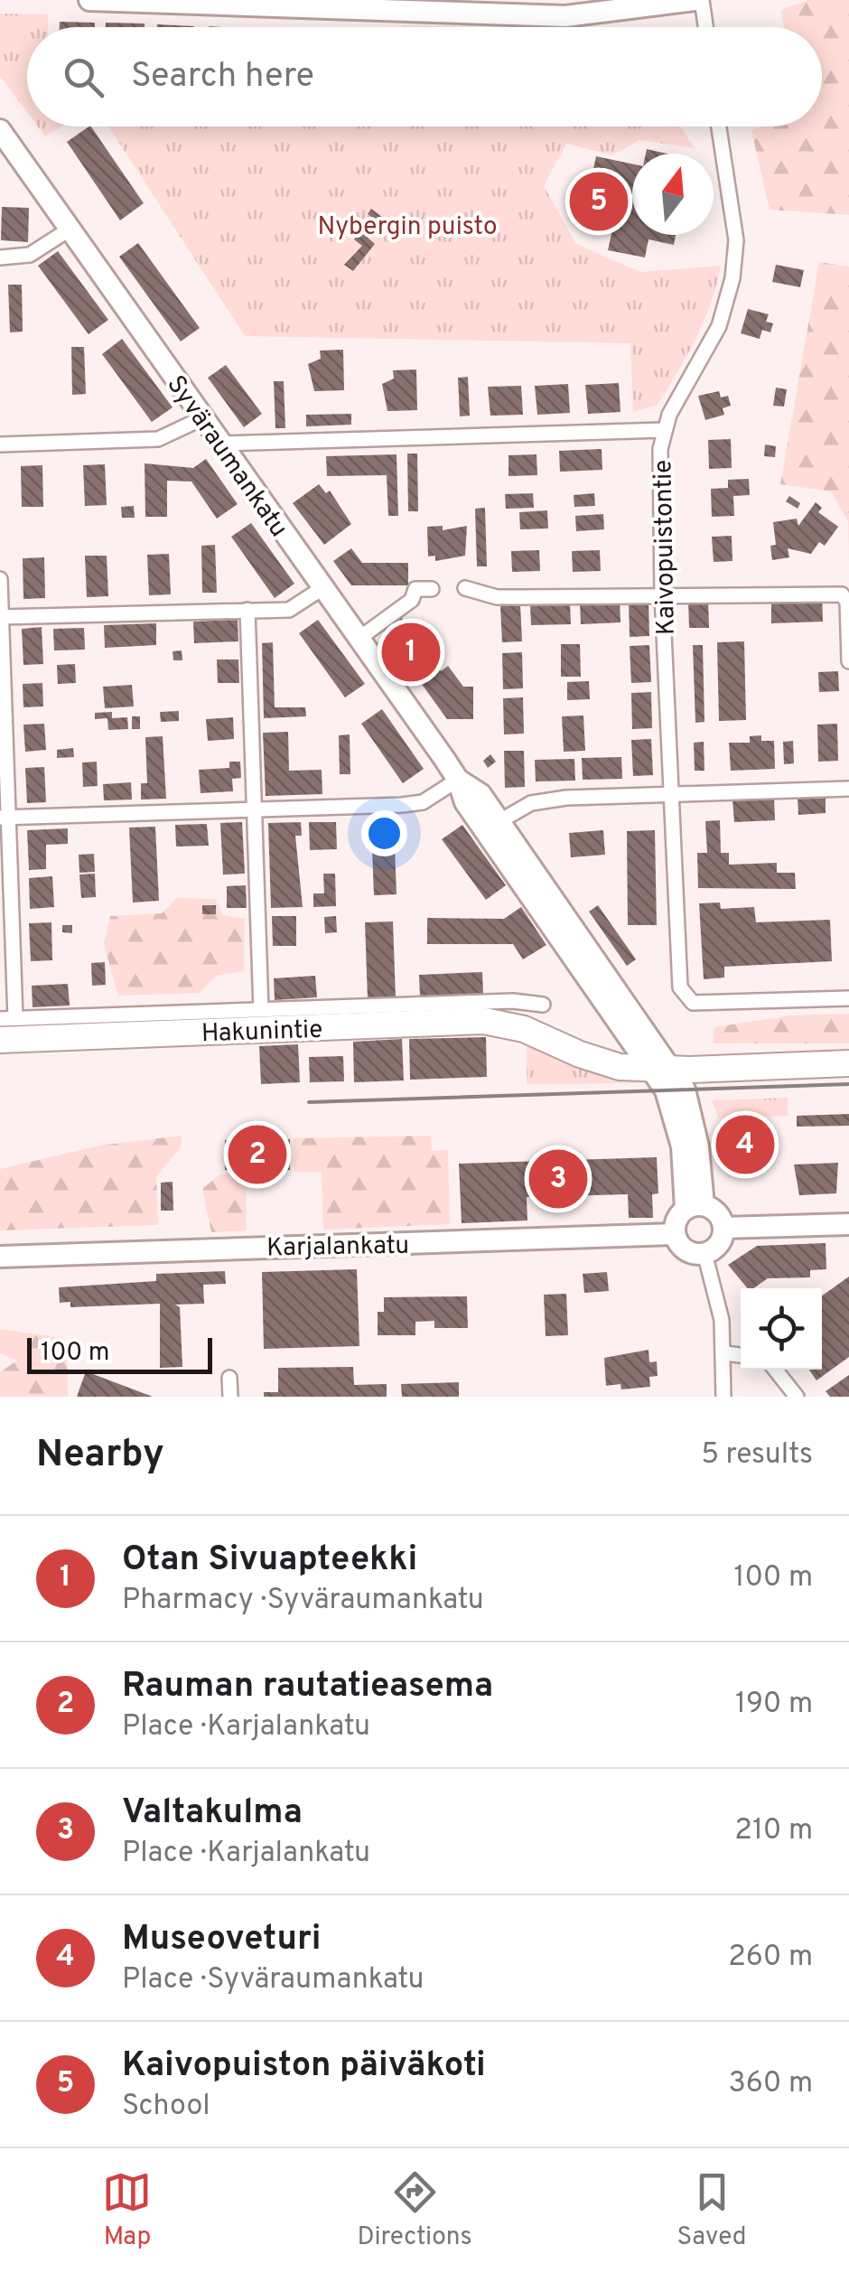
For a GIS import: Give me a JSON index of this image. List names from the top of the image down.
{
  "streets": {
    "highway": ["Hakunintie"],
    "main road": ["Syväraumankatu", "Karjalankatu"],
    "street": ["Kaivopuistontie"]
  },
  "crossings": [
    ["Syväraumankatu", "Hakunintie"],
    ["Syväraumankatu", "Karjalankatu"]
  ],
  "parks": ["Nybergin puisto"],
  "scale_bar": "100 m",
  "north": "top",
  "page": {
    "search": "Search here",
    "pins": [
      "5",
      "1",
      "4",
      "2",
      "3"
    ],
    "scale": "100 m",
    "heading": ["Nearby", "5 results"],
    "list": [
      {
        "mark": "1",
        "name": "Otan Sivuapteekki",
        "note": "Pharmacy · Syväraumankatu",
        "value": "100 m"
      },
      {
        "mark": "2",
        "name": "Rauman rautatieasema",
        "note": "Place · Karjalankatu",
        "value": "190 m"
      },
      {
        "mark": "3",
        "name": "Valtakulma",
        "note": "Place · Karjalankatu",
        "value": "210 m"
      },
      {
        "mark": "4",
        "name": "Museoveturi",
        "note": "Place · Syväraumankatu",
        "value": "260 m"
      },
      {
        "mark": "5",
        "name": "Kaivopuiston päiväkoti",
        "note": "School",
        "value": "360 m"
      }
    ],
    "nav": ["Map", "Directions", "Saved"]
  }
}
